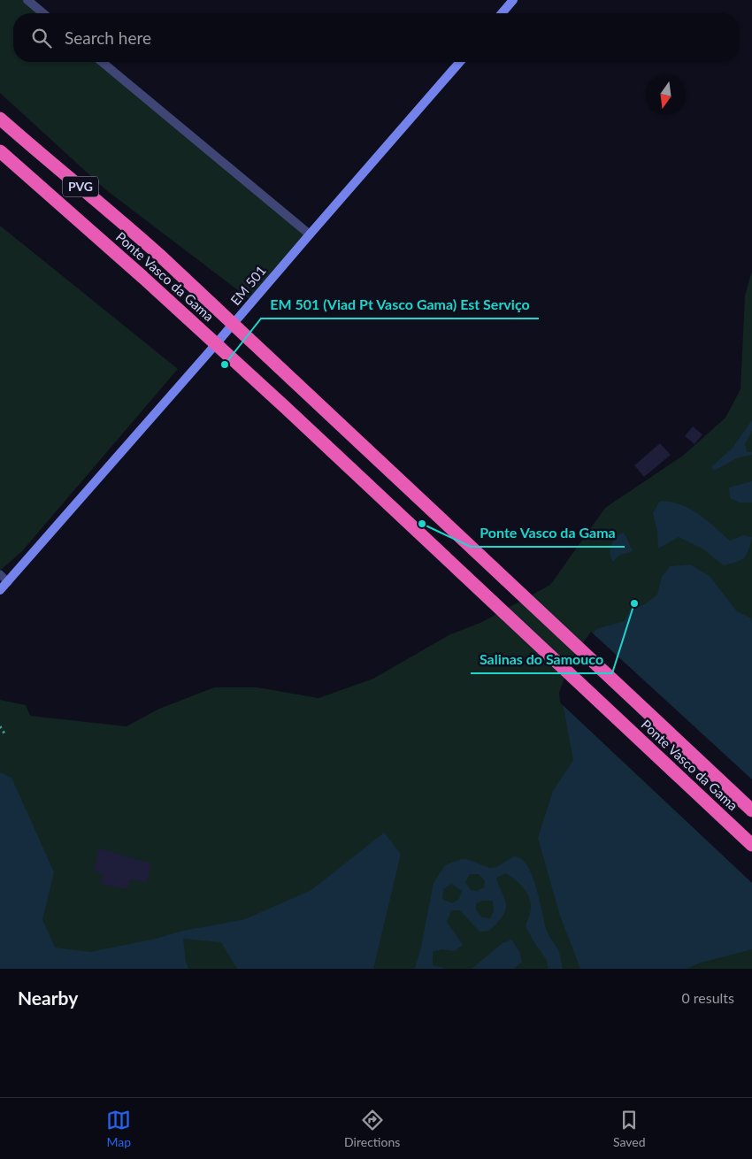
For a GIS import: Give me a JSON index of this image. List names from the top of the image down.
{
  "streets": {
    "highway": ["PVG", "Ponte Vasco da Gama"],
    "main road": ["EM 501"]
  },
  "places": ["EM 501 (Viad Pt Vasco Gama) Est Serviço", "Ponte Vasco da Gama", "Salinas do Samouco"],
  "north": "bottom",
  "page": {
    "search": "Search here",
    "heading": ["Nearby", "0 results"],
    "nav": ["Map", "Directions", "Saved"]
  }
}
